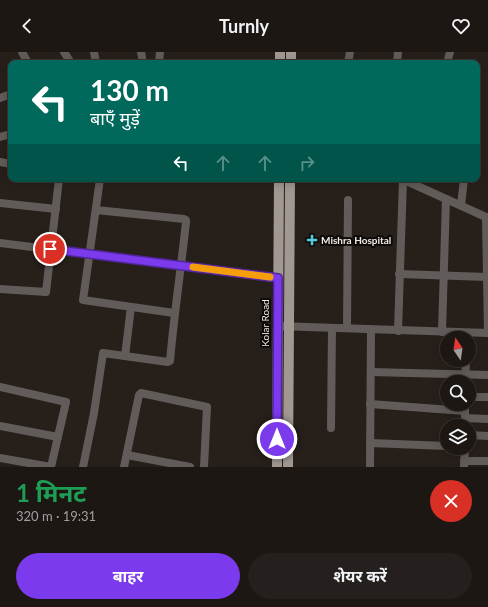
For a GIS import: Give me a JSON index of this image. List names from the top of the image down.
{
  "streets": {
    "main road": ["Kolar Road"]
  },
  "places": {
    "health": ["Mishra Hospital"]
  },
  "north": "top",
  "page": {
    "header": "Turnly",
    "turn": ["130 m", "बाएँ मुड़ें"],
    "heading": ["1 मिनट", "320 m · 19:31"],
    "buttons": ["बाहर", "शेयर करें"]
  }
}
